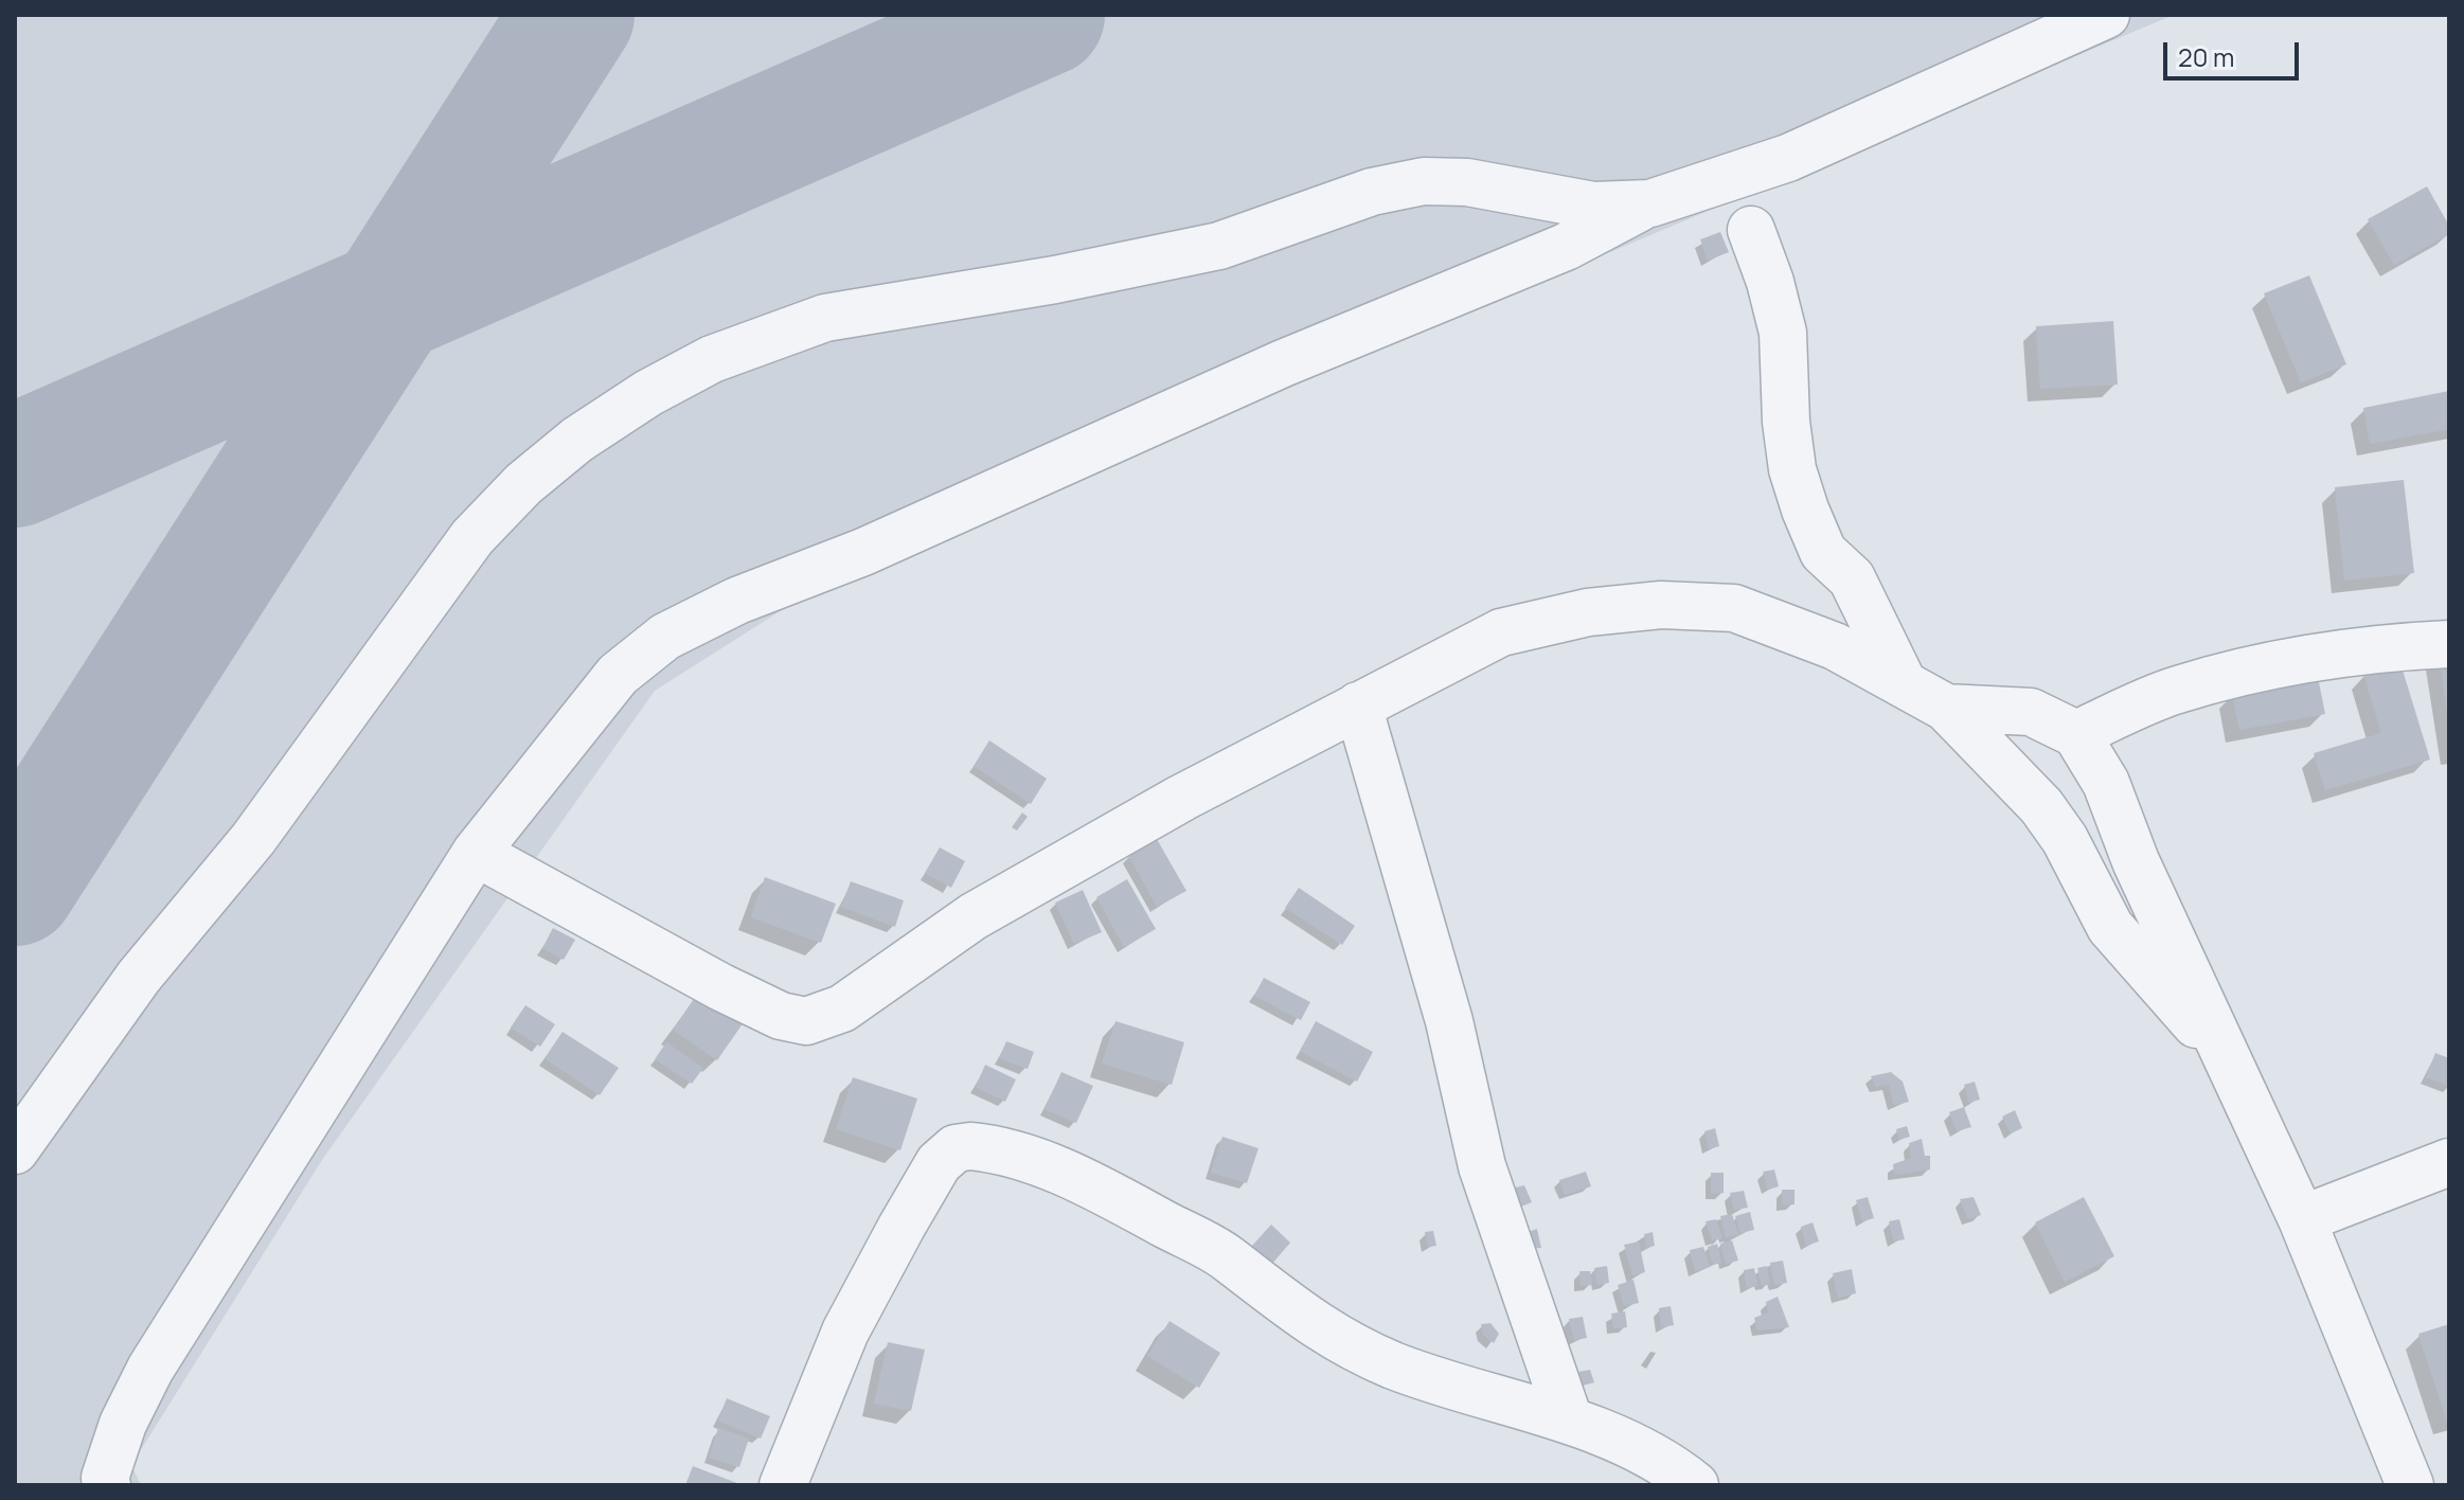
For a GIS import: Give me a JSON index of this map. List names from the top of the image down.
{
  "scale_bar": "20 m"
}
